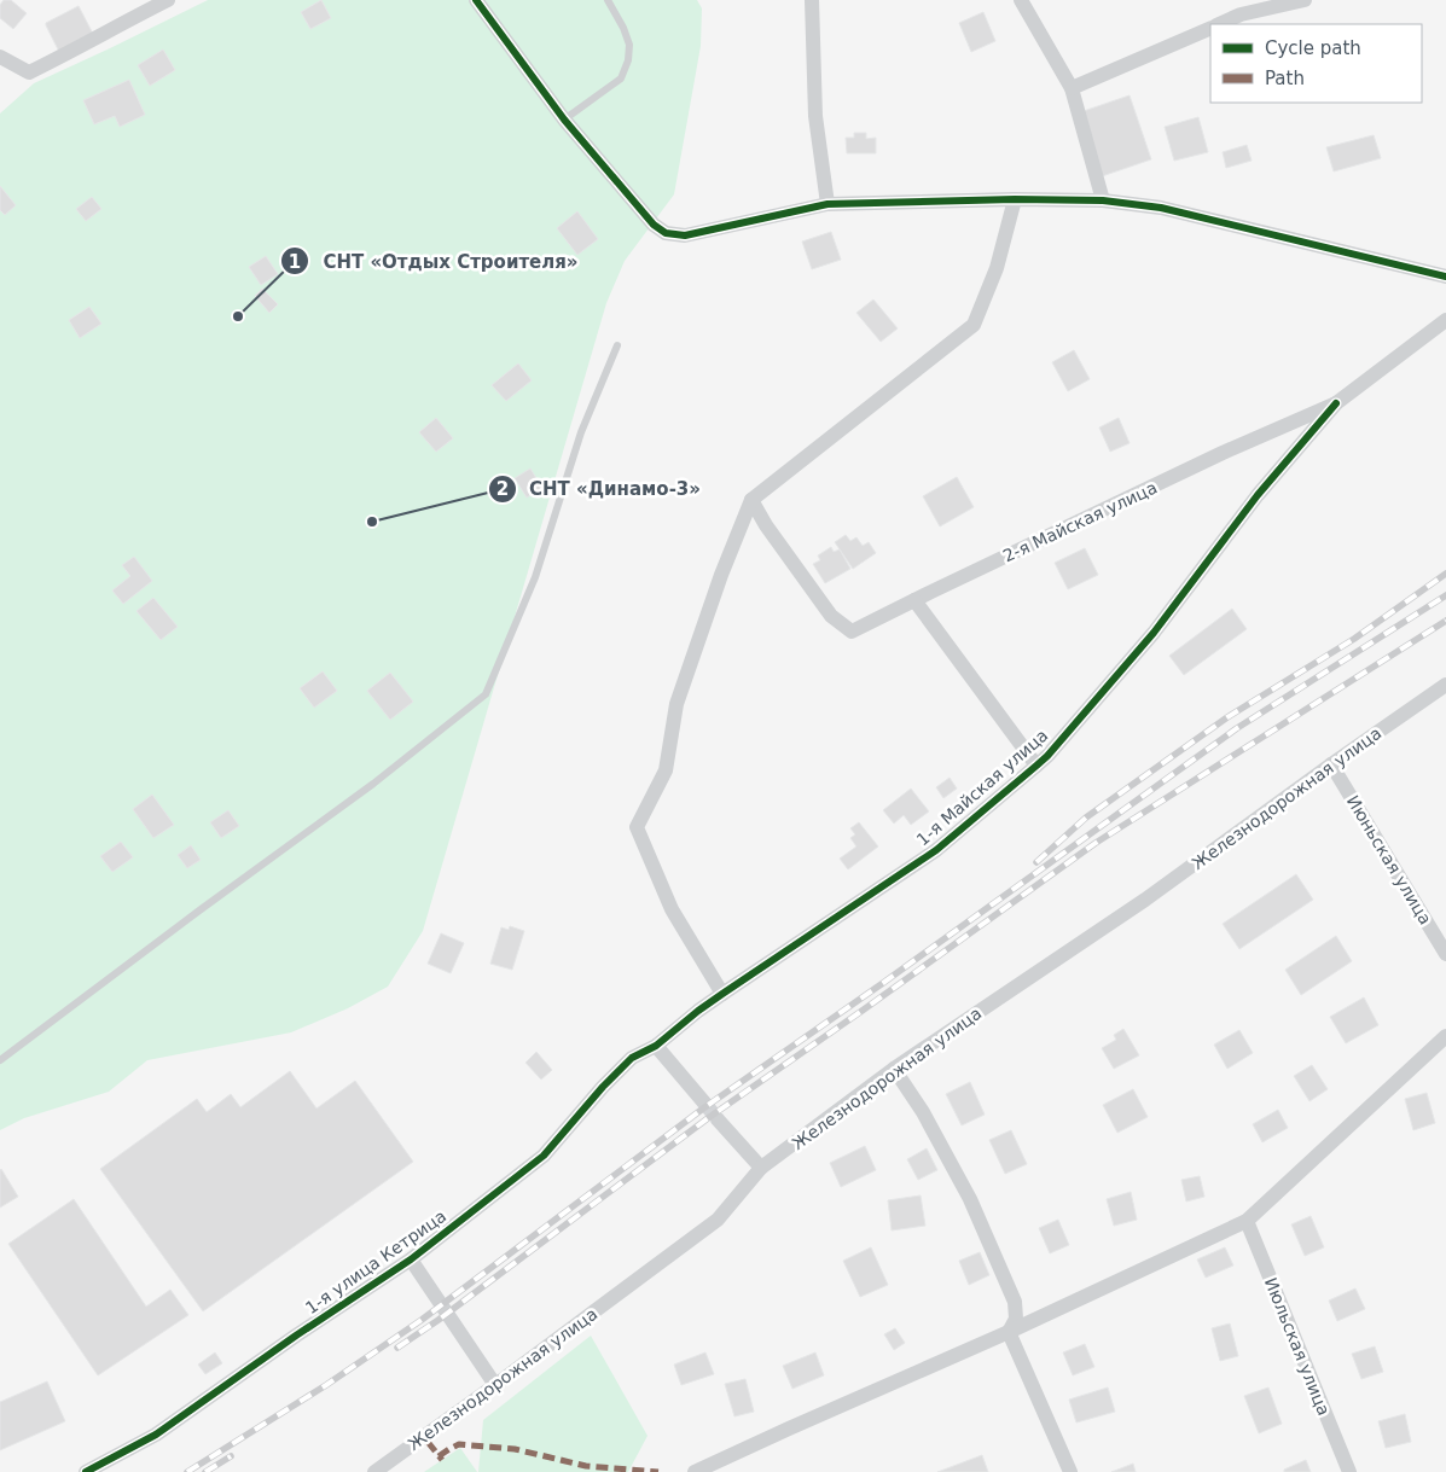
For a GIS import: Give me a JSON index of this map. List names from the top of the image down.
{
  "streets": {
    "street": [
      "2-я Майская улица",
      "1-я Майская улица",
      "Железнодорожная улица",
      "Июньская улица",
      "1-я улица Кетрица",
      "Июльская улица"
    ]
  },
  "crossings": [
    ["2-я Майская улица", "1-я Майская улица"],
    ["1-я Майская улица", "1-я улица Кетрица"],
    ["Железнодорожная улица", "Июньская улица"]
  ],
  "places": ["СНТ «Отдых Строителя»", "СНТ «Динамо-3»"],
  "legend": ["Cycle path", "Path"]
}
